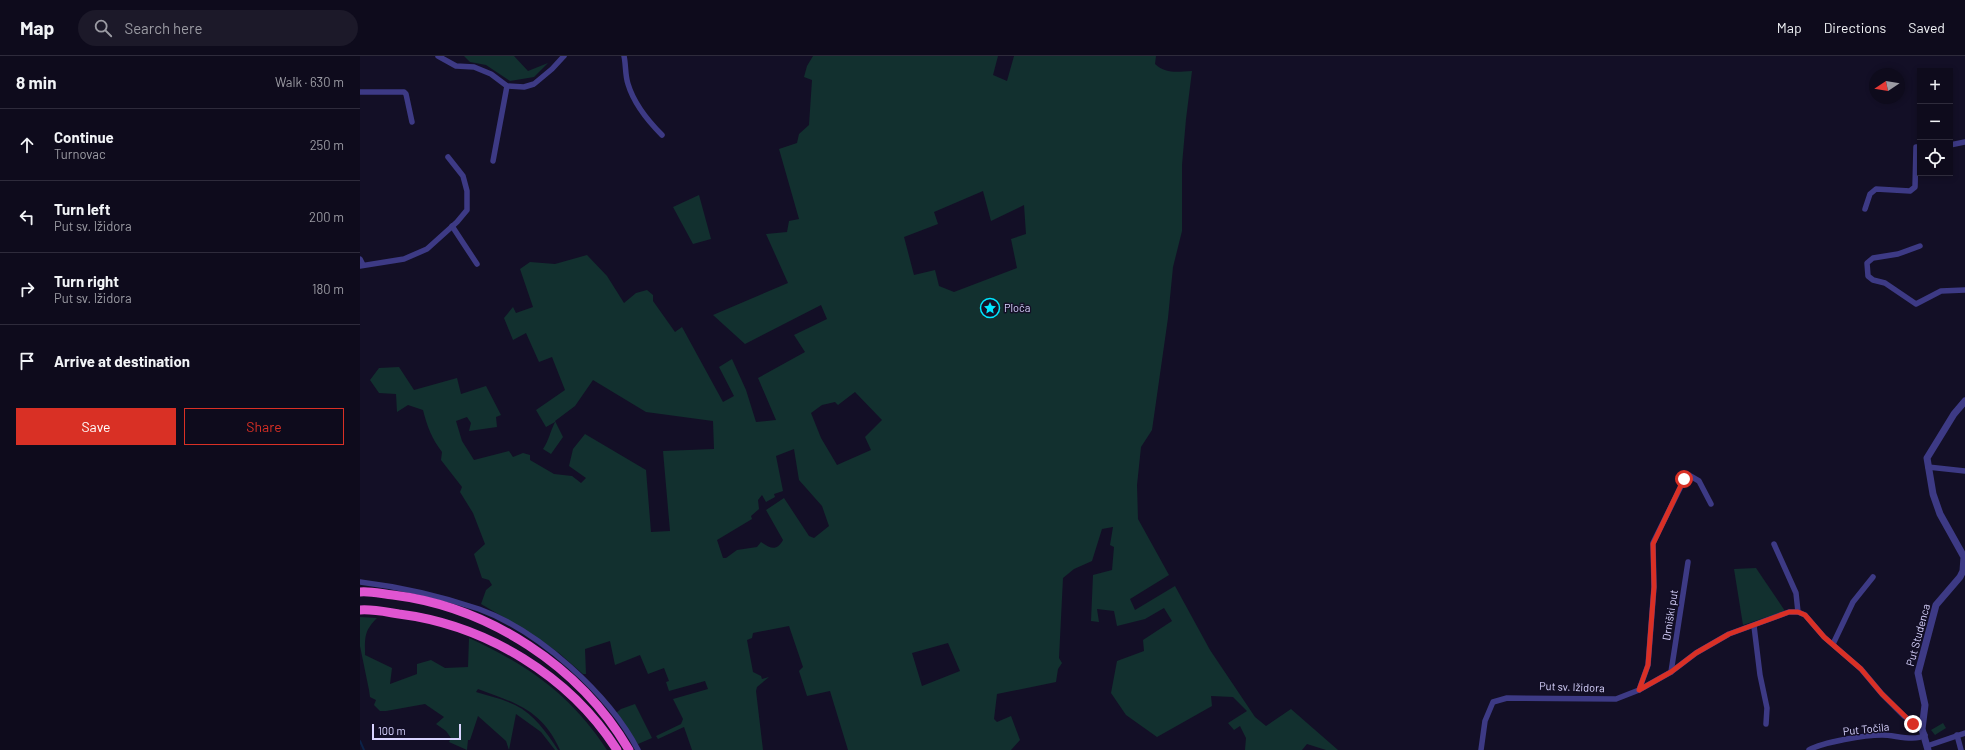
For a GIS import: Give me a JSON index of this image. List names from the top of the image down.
{
  "streets": {
    "street": [
      "Drniški put",
      "Put Studenca",
      "Put sv. Ižidora",
      "Put Točila"
    ]
  },
  "crossings": [
    ["Drniški put", "Put sv. Ižidora"],
    ["Put Studenca", "Put Točila"]
  ],
  "places": {
    "place": ["Ploča"]
  },
  "scale_bar": "100 m",
  "north": "left",
  "page": {
    "header": "Map",
    "search": "Search here",
    "nav": ["Map", "Directions", "Saved"],
    "heading": ["8 min", "Walk · 630 m"],
    "map_buttons": ["+", "−"],
    "list": [
      ["Continue", "Turnovac", "250 m"],
      ["Turn left", "Put sv. Ižidora", "200 m"],
      ["Turn right", "Put sv. Ižidora", "180 m"],
      "Arrive at destination"
    ],
    "buttons": ["Save", "Share"],
    "scale": "100 m"
  }
}
